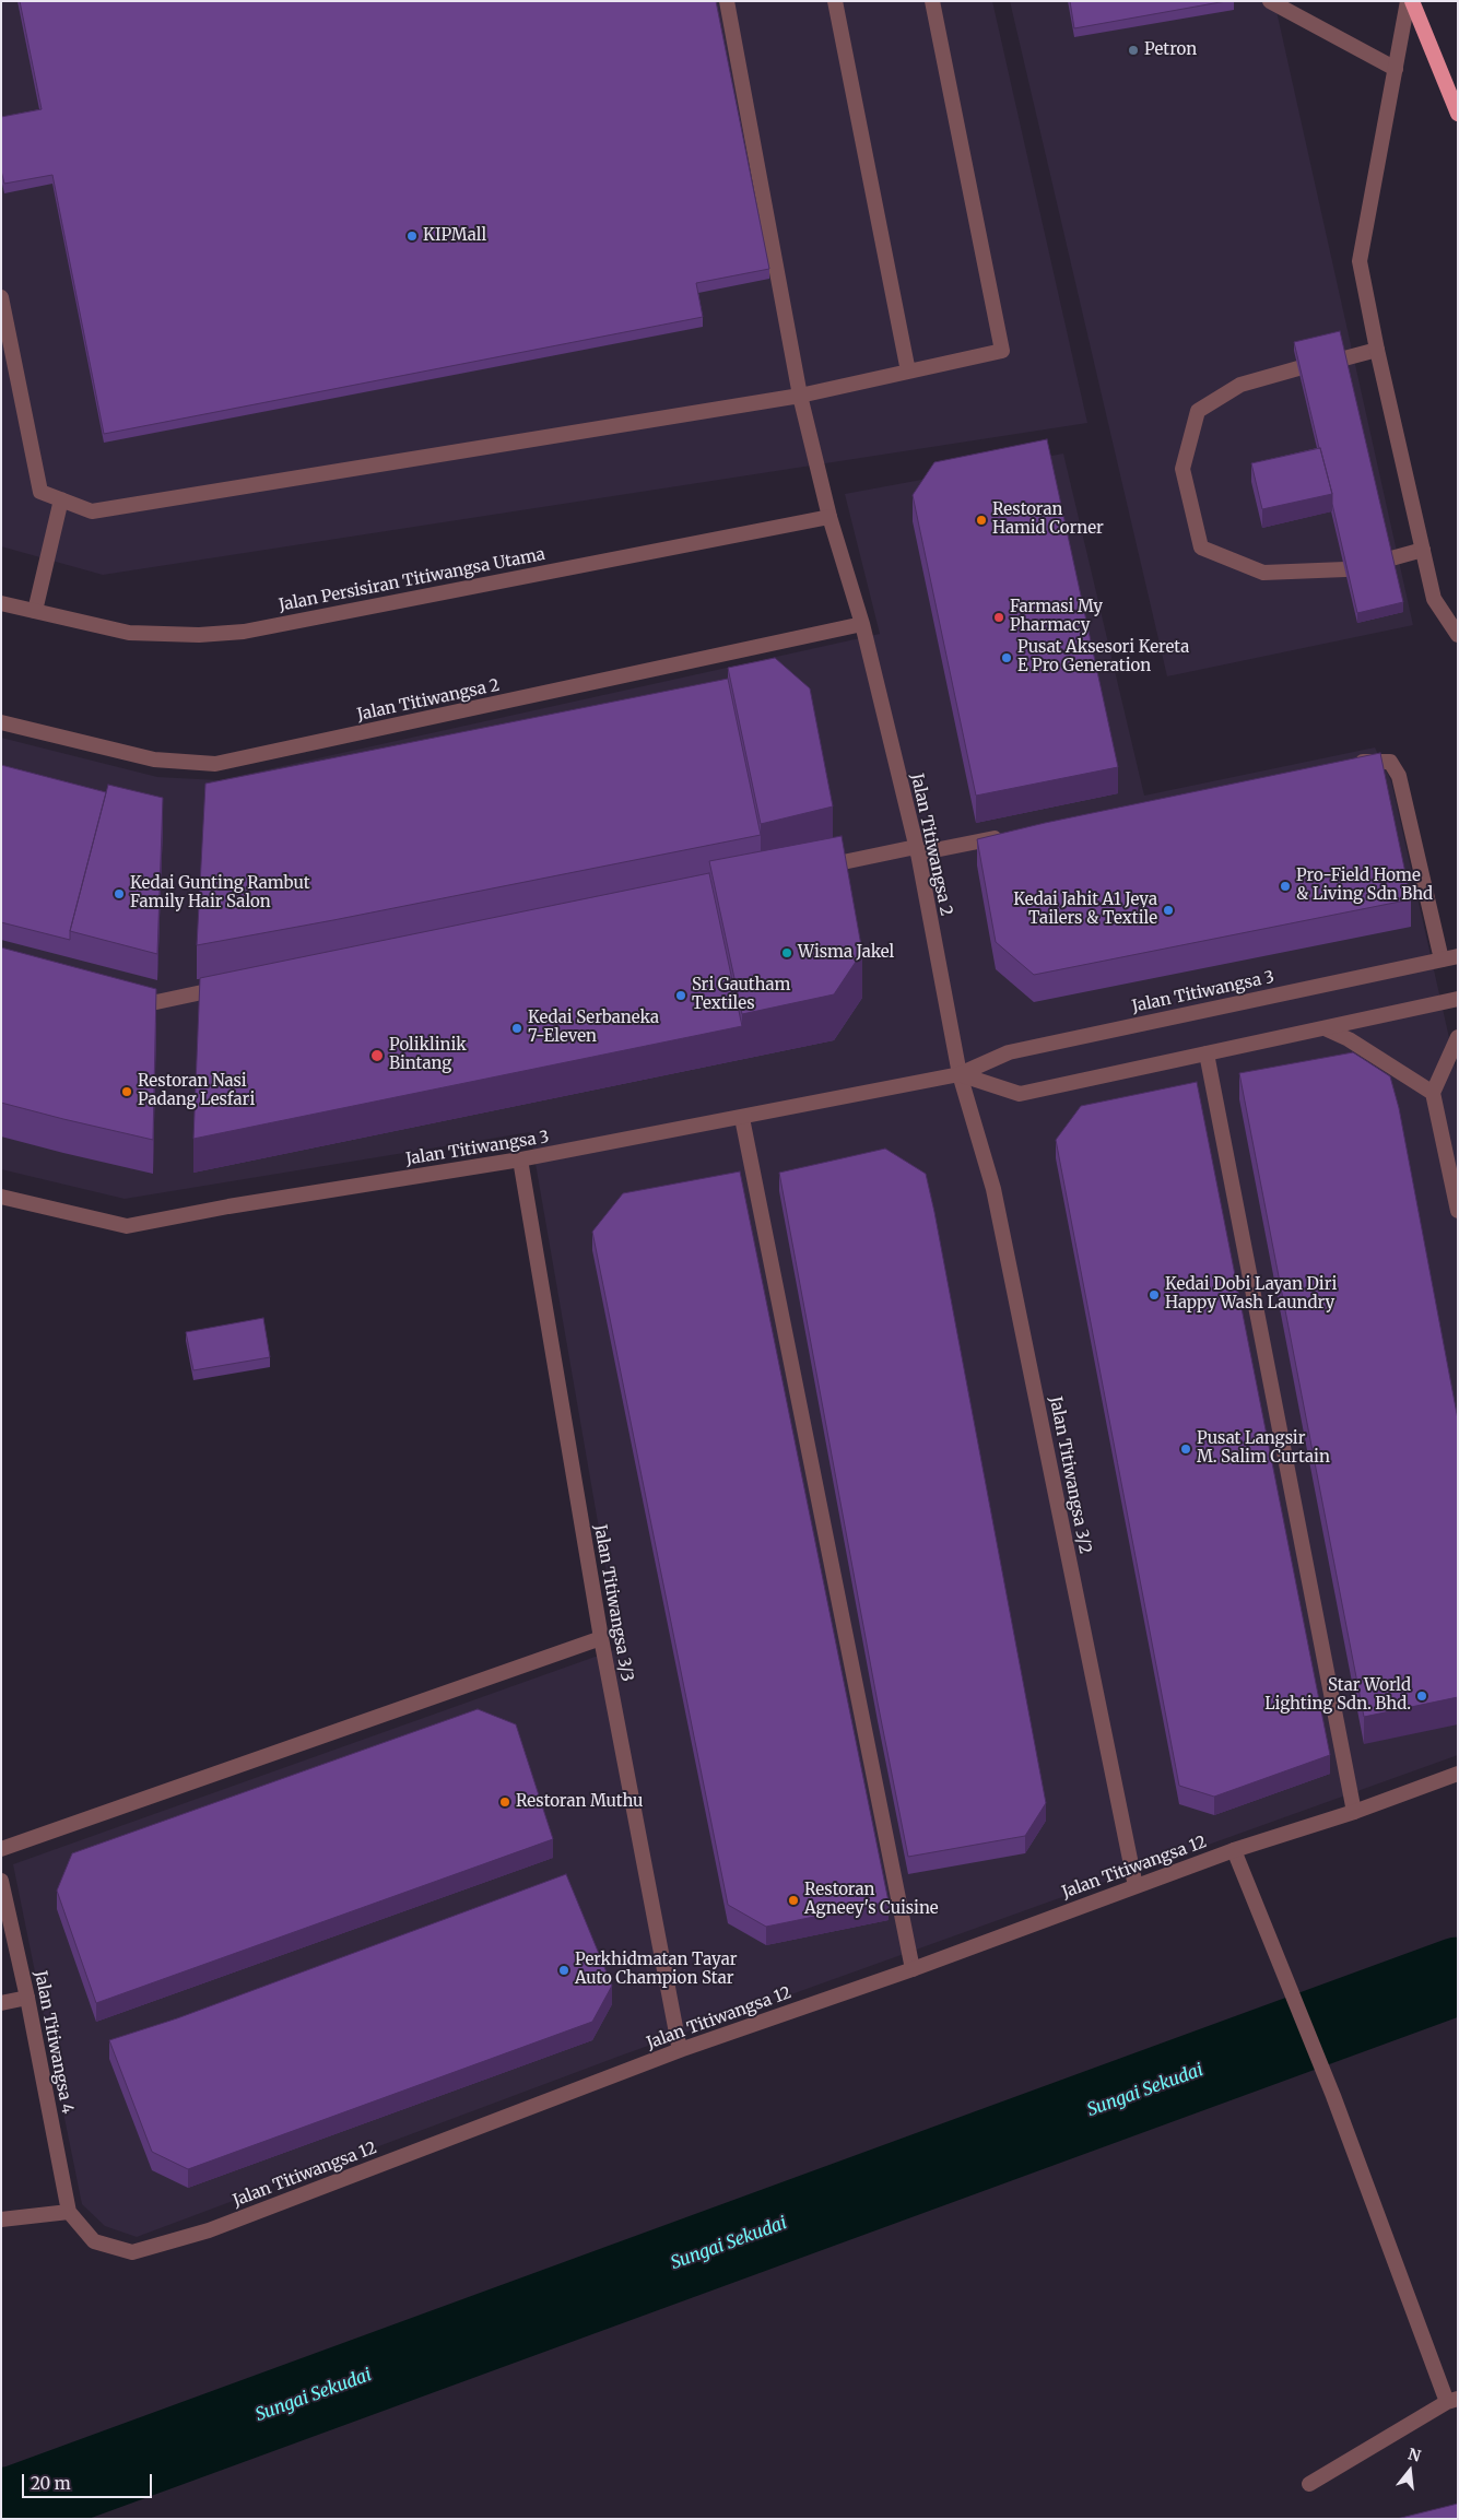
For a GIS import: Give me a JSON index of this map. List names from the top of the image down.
{
  "streets": {
    "street": [
      "Jalan Persisiran Titiwangsa Utama",
      "Jalan Titiwangsa 2",
      "Jalan Titiwangsa 3",
      "Jalan Titiwangsa 3/2",
      "Jalan Titiwangsa 3/3",
      "Jalan Titiwangsa 12",
      "Jalan Titiwangsa 4"
    ]
  },
  "crossings": [
    ["Jalan Persisiran Titiwangsa Utama", "Jalan Titiwangsa 2"],
    ["Jalan Titiwangsa 2", "Jalan Titiwangsa 3"],
    ["Jalan Titiwangsa 2", "Jalan Titiwangsa 3/2"],
    ["Jalan Titiwangsa 3", "Jalan Titiwangsa 3/2"],
    ["Jalan Titiwangsa 3", "Jalan Titiwangsa 3/3"],
    ["Jalan Titiwangsa 3/2", "Jalan Titiwangsa 12"],
    ["Jalan Titiwangsa 3/3", "Jalan Titiwangsa 12"],
    ["Jalan Titiwangsa 12", "Jalan Titiwangsa 4"]
  ],
  "water": ["Sungai Sekudai"],
  "places": [
    "Petron",
    "KIPMall",
    "Restoran Hamid Corner",
    "Farmasi My Pharmacy",
    "Pusat Aksesori Kereta E Pro Generation",
    "Pro-Field Home & Living Sdn Bhd",
    "Kedai Gunting Rambut Family Hair Salon",
    "Kedai Jahit A1 Jeya Tailers & Textile",
    "Wisma Jakel",
    "Sri Gautham Textiles",
    "Kedai Serbaneka 7-Eleven",
    "Poliklinik Bintang",
    "Restoran Nasi Padang Lesfari",
    "Kedai Dobi Layan Diri Happy Wash Laundry",
    "Pusat Langsir M. Salim Curtain",
    "Star World Lighting Sdn. Bhd.",
    "Restoran Muthu",
    "Restoran Agneey's Cuisine",
    "Perkhidmatan Tayar Auto Champion Star"
  ],
  "scale_bar": "20 m",
  "north": "top"
}
